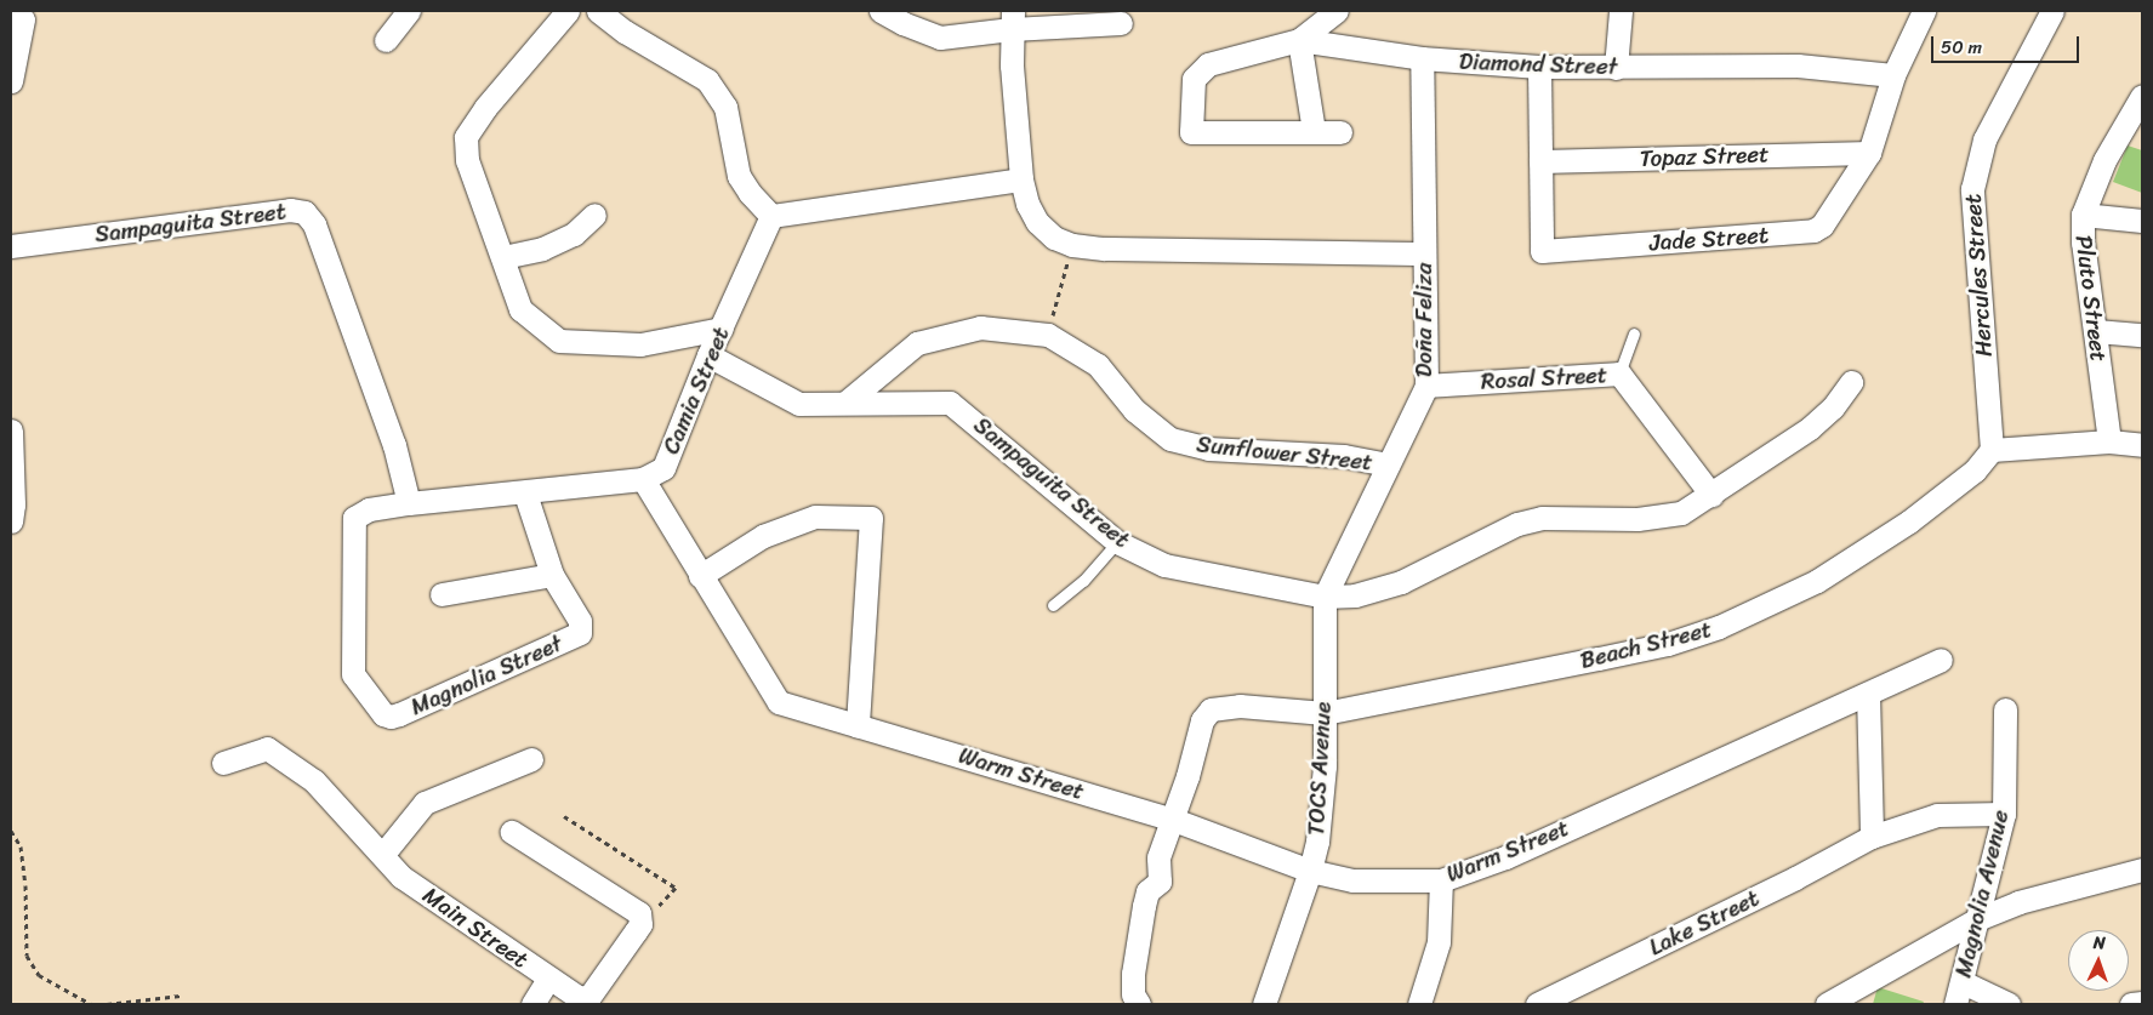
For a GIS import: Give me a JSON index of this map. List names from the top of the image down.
{
  "streets": {
    "street": [
      "Diamond Street",
      "Topaz Street",
      "Sampaguita Street",
      "Jade Street",
      "Hercules Street",
      "Pluto Street",
      "Doña Feliza",
      "Rosal Street",
      "Camia Street",
      "Sunflower Street",
      "Beach Street",
      "Magnolia Street",
      "TOCS Avenue",
      "Warm Street",
      "Magnolia Avenue",
      "Lake Street",
      "Main Street"
    ]
  },
  "crossings": [
    ["Diamond Street", "Jade Street"],
    ["Diamond Street", "Doña Feliza"],
    ["Topaz Street", "Jade Street"],
    ["Sampaguita Street", "Doña Feliza"],
    ["Sampaguita Street", "Rosal Street"],
    ["Sampaguita Street", "Camia Street"],
    ["Sampaguita Street", "Sunflower Street"],
    ["Sampaguita Street", "Magnolia Street"],
    ["Sampaguita Street", "TOCS Avenue"],
    ["Hercules Street", "Beach Street"],
    ["Doña Feliza", "Rosal Street"],
    ["Doña Feliza", "Sunflower Street"],
    ["Doña Feliza", "TOCS Avenue"],
    ["Camia Street", "Magnolia Street"],
    ["Camia Street", "Warm Street"],
    ["Beach Street", "TOCS Avenue"],
    ["Beach Street", "Warm Street"],
    ["TOCS Avenue", "Warm Street"],
    ["Magnolia Avenue", "Lake Street"]
  ],
  "scale_bar": "50 m",
  "north": "top"
}
